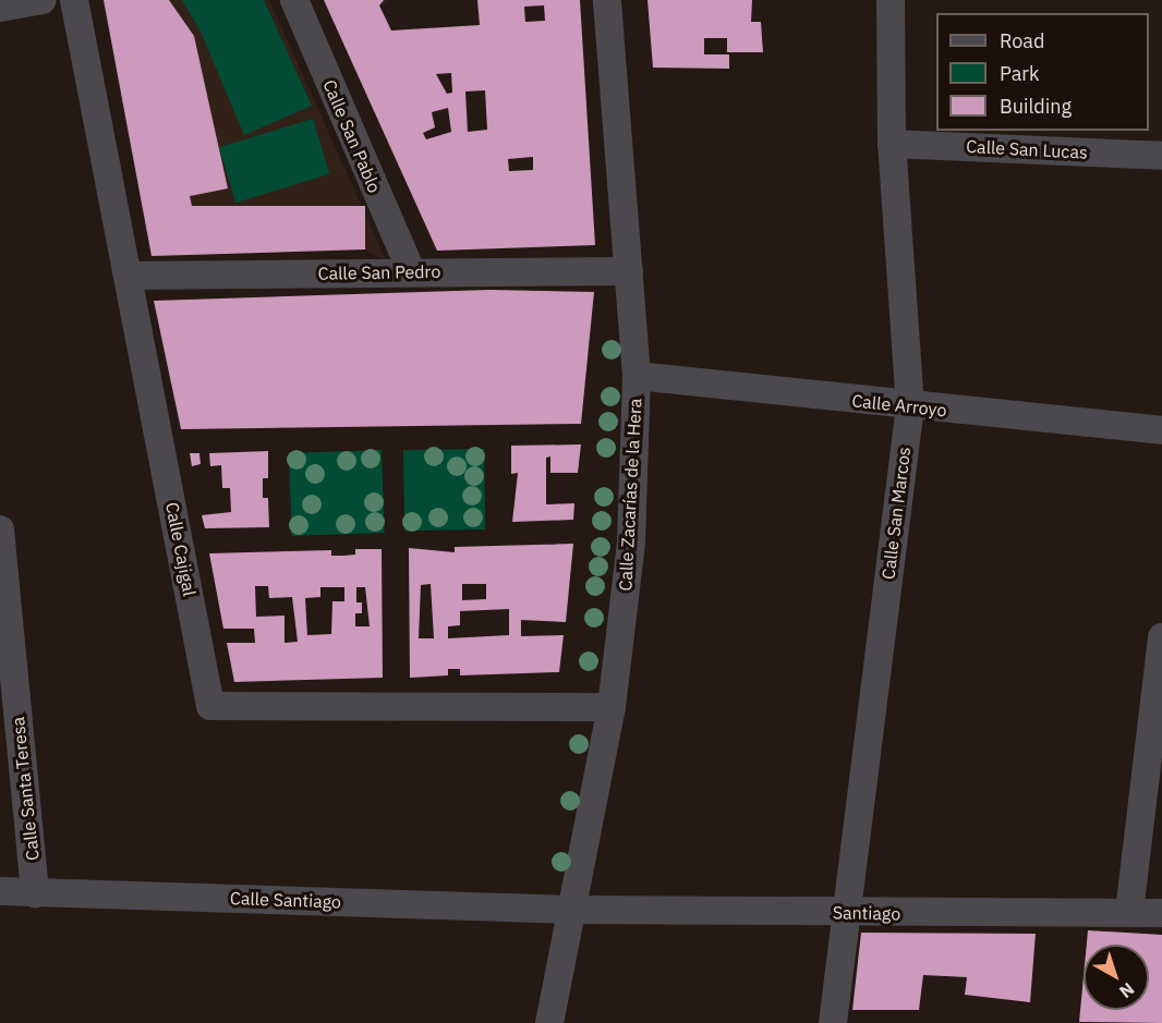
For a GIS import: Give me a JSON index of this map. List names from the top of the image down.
{
  "streets": {
    "street": [
      "Calle San Pablo",
      "Calle San Lucas",
      "Calle San Pedro",
      "Calle Arroyo",
      "Calle Zacarías de la Hera",
      "Calle San Marcos",
      "Calle Cajigal",
      "Calle Santa Teresa",
      "Calle Santiago",
      "Santiago"
    ]
  },
  "crossings": [
    ["Calle San Pablo", "Calle San Pedro"],
    ["Calle San Lucas", "Calle San Marcos"],
    ["Calle San Pedro", "Calle Zacarías de la Hera"],
    ["Calle San Pedro", "Calle Cajigal"],
    ["Calle Arroyo", "Calle Zacarías de la Hera"],
    ["Calle Arroyo", "Calle San Marcos"],
    ["Calle Zacarías de la Hera", "Calle Cajigal"],
    ["Calle Zacarías de la Hera", "Calle Santiago"],
    ["Calle Zacarías de la Hera", "Santiago"],
    ["Calle San Marcos", "Santiago"],
    ["Calle Santa Teresa", "Calle Santiago"],
    ["Calle Santiago", "Santiago"]
  ],
  "legend": ["Road", "Park", "Building"],
  "north": "bottom right"
}
